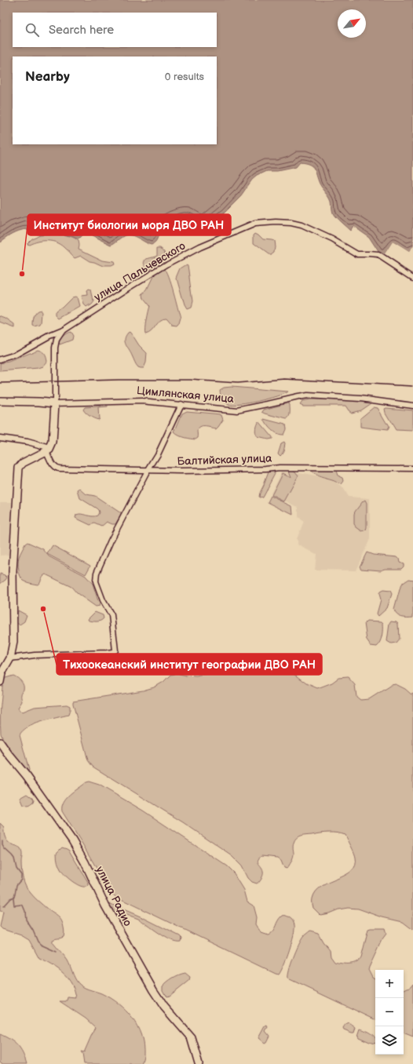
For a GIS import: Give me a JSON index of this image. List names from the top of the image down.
{
  "streets": {
    "main road": ["улица Радио"],
    "street": ["улица Пальчевского", "Цимлянская улица", "Балтийская улица"]
  },
  "places": ["Институт биологии моря ДВО РАН", "Тихоокеанский институт географии ДВО РАН"],
  "north": "top right",
  "page": {
    "search": "Search here",
    "heading": ["Nearby", "0 results"],
    "map_buttons": ["+", "−"]
  }
}
